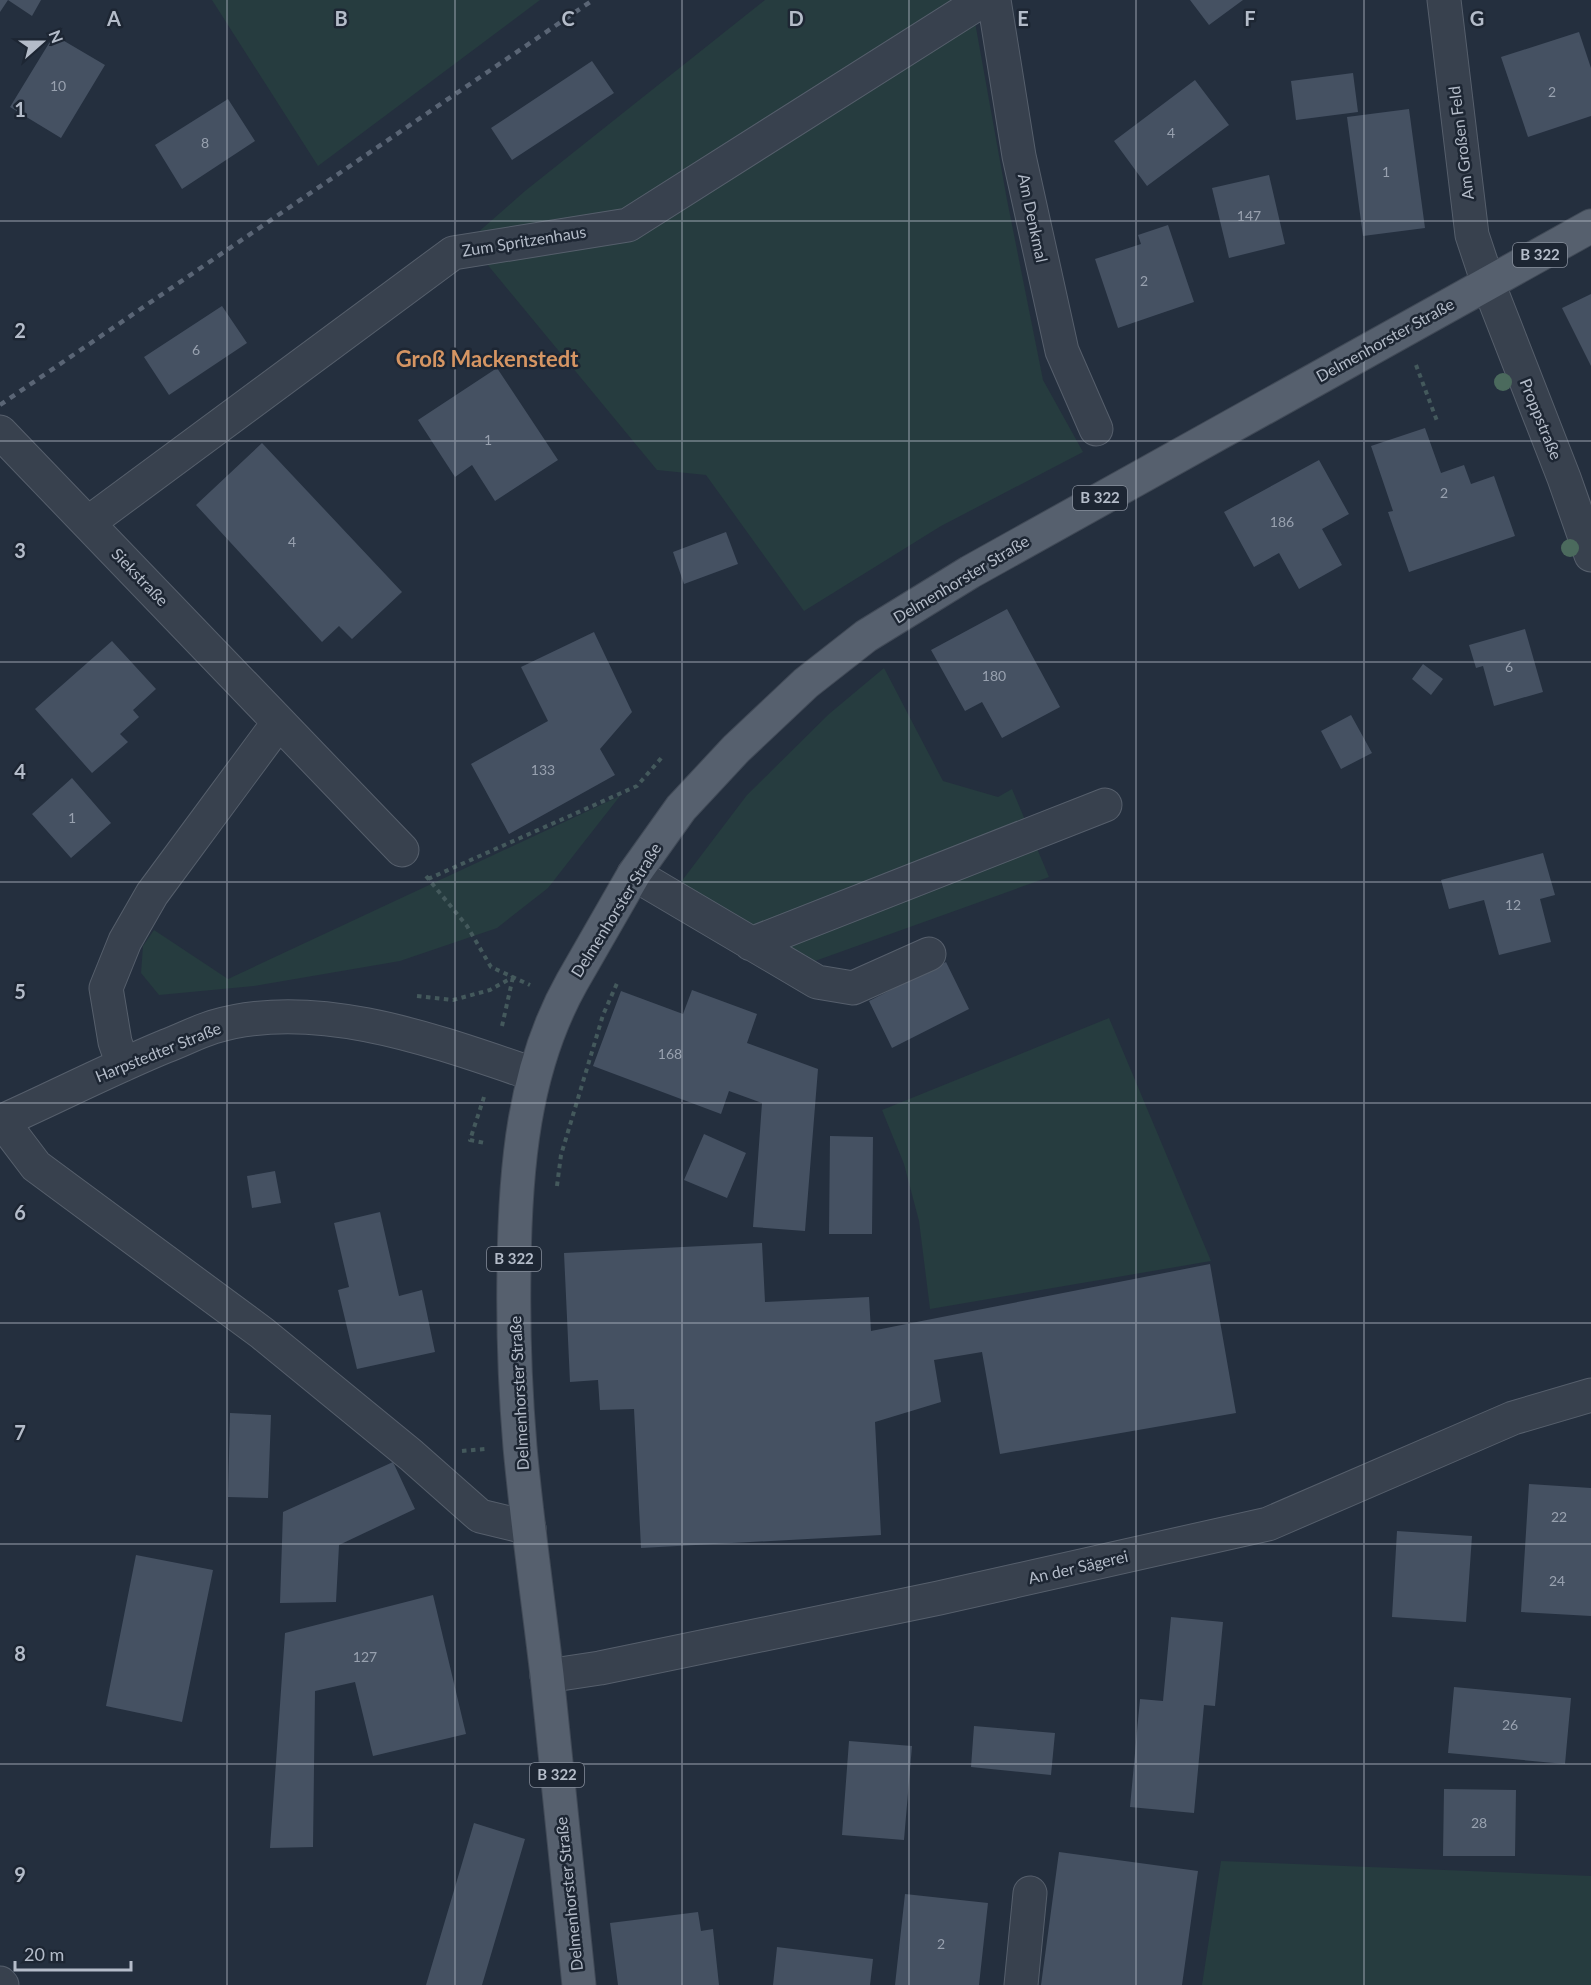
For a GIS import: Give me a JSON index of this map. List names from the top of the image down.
{
  "streets": {
    "main road": ["B 322", "Delmenhorster Straße"],
    "street": [
      "Am Großen Feld",
      "Am Denkmal",
      "Zum Spritzenhaus",
      "Proppstraße",
      "Siekstraße",
      "Harpstedter Straße",
      "An der Sägerei"
    ]
  },
  "crossings": [
    ["Am Großen Feld", "Delmenhorster Straße"],
    ["Am Großen Feld", "Proppstraße"],
    ["Zum Spritzenhaus", "Siekstraße"],
    ["Delmenhorster Straße", "Proppstraße"],
    ["Delmenhorster Straße", "Harpstedter Straße"],
    ["Delmenhorster Straße", "An der Sägerei"]
  ],
  "districts": ["Groß Mackenstedt"],
  "house_numbers": [
    "10",
    "2",
    "4",
    "8",
    "1",
    "147",
    "2",
    "6",
    "1",
    "2",
    "186",
    "4",
    "6",
    "180",
    "133",
    "1",
    "12",
    "168",
    "22",
    "24",
    "127",
    "26",
    "28",
    "2"
  ],
  "scale_bar": "20 m",
  "north": "right",
  "grid": {
    "columns": [
      "A",
      "B",
      "C",
      "D",
      "E",
      "F",
      "G"
    ],
    "rows": [
      "1",
      "2",
      "3",
      "4",
      "5",
      "6",
      "7",
      "8",
      "9"
    ]
  }
}
